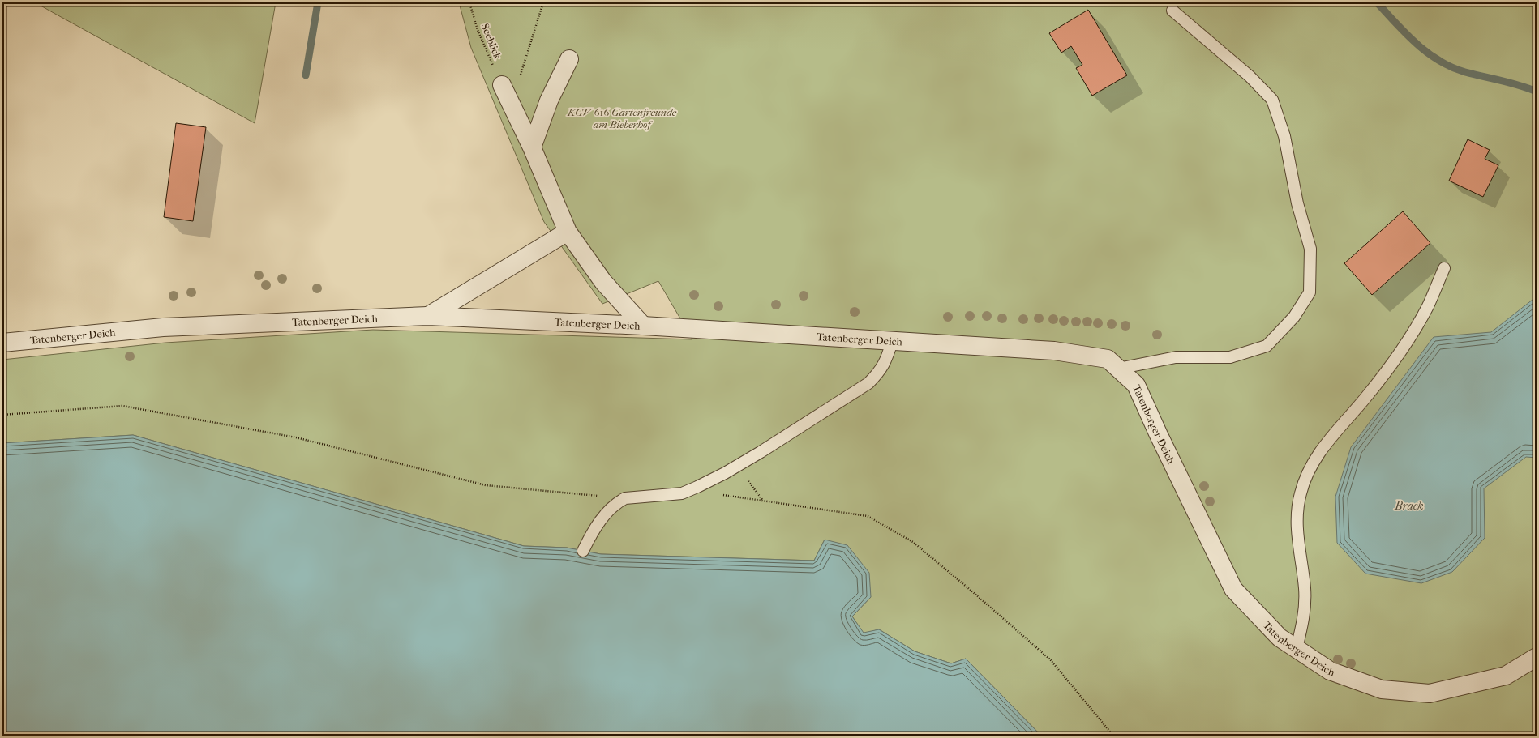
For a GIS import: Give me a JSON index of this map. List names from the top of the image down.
{
  "streets": {
    "street": ["Tatenberger Deich"],
    "path": ["Seeblick"]
  },
  "water": ["Brack"],
  "parks": ["KGV 616 Gartenfreunde am Bieberhof"]
}
